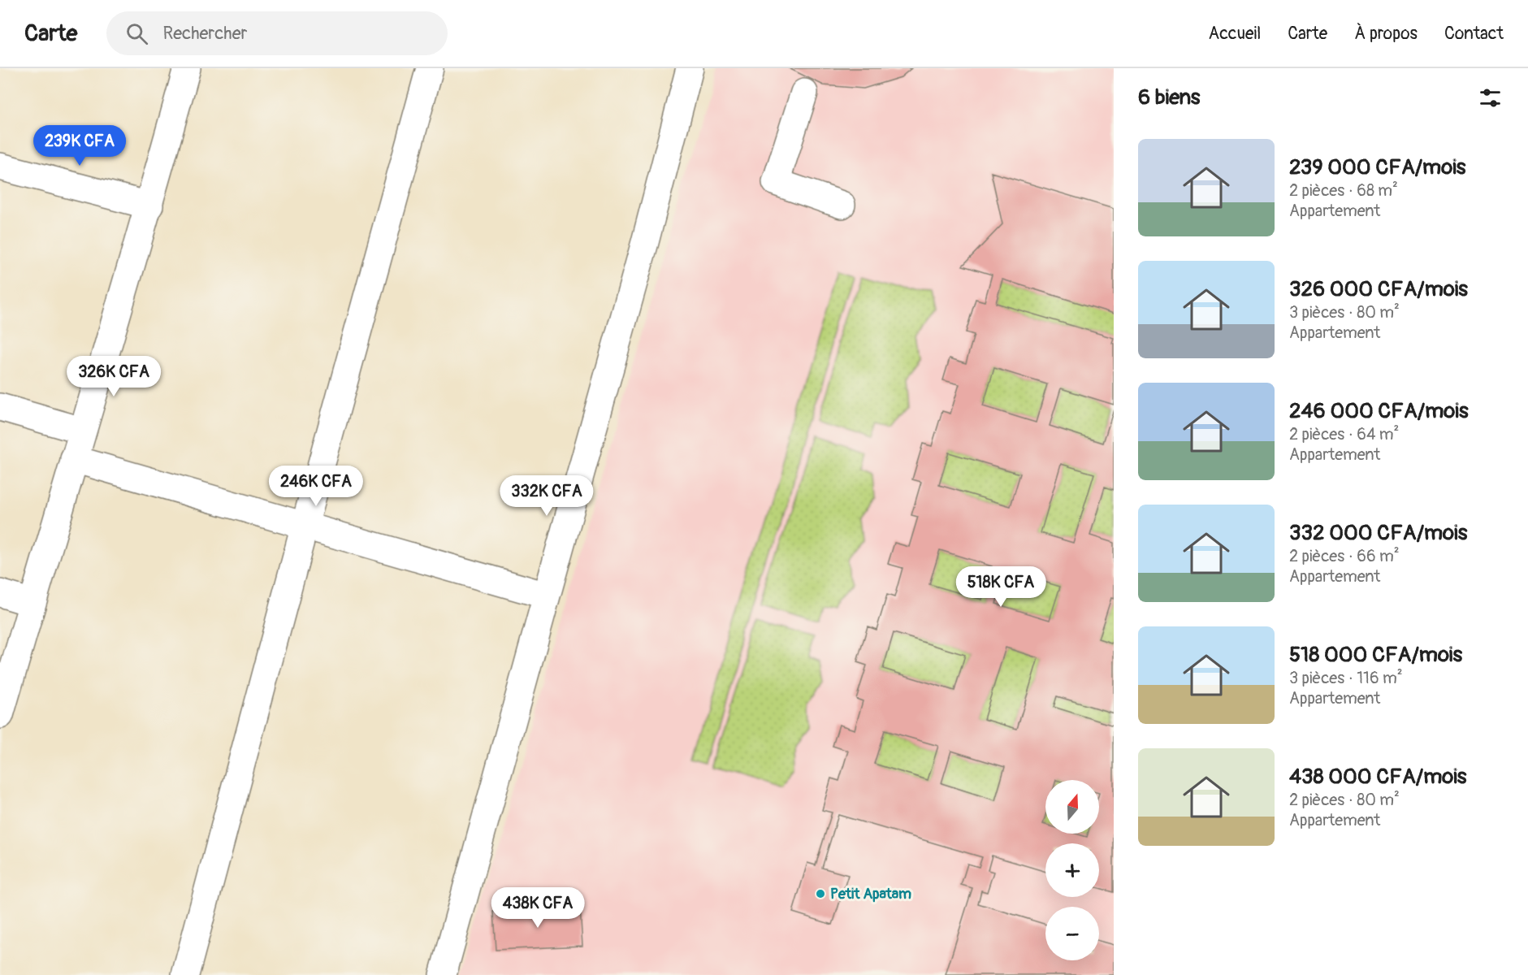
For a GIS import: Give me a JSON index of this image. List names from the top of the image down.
{
  "places": ["Petit Apatam"],
  "north": "top",
  "page": {
    "header": "Carte",
    "search": "Rechercher",
    "nav": [
      "Accueil",
      "Carte",
      "À propos",
      "Contact"
    ],
    "heading": "6 biens",
    "price": [
      "239K CFA",
      "326K CFA",
      "246K CFA",
      "332K CFA",
      "518K CFA",
      "438K CFA"
    ],
    "list": [
      {
        "name": "239 000 CFA/mois",
        "note": "2 pièces · 68 m² · Appartement"
      },
      {
        "name": "326 000 CFA/mois",
        "note": "3 pièces · 80 m² · Appartement"
      },
      {
        "name": "246 000 CFA/mois",
        "note": "2 pièces · 64 m² · Appartement"
      },
      {
        "name": "332 000 CFA/mois",
        "note": "2 pièces · 66 m² · Appartement"
      },
      {
        "name": "518 000 CFA/mois",
        "note": "3 pièces · 116 m² · Appartement"
      },
      {
        "name": "438 000 CFA/mois",
        "note": "2 pièces · 80 m² · Appartement"
      }
    ],
    "map_buttons": ["+", "−"]
  }
}
